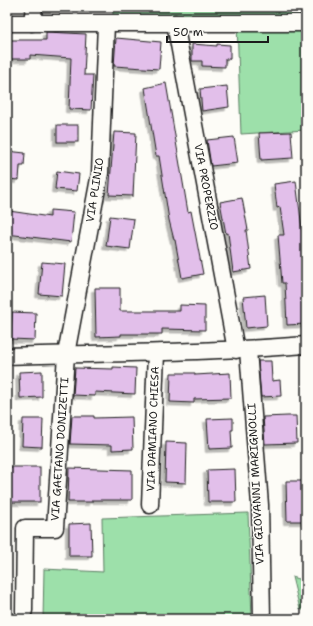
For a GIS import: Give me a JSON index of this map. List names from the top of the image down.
{
  "streets": {
    "street": [
      "VIA PROPERZIO",
      "VIA PLINIO",
      "VIA DAMIANO CHIESA",
      "VIA GAETANO DONIZETTI",
      "VIA GIOVANNI MARIGNOLLI"
    ]
  },
  "crossings": [
    ["VIA PROPERZIO", "VIA DAMIANO CHIESA"],
    ["VIA PROPERZIO", "VIA GIOVANNI MARIGNOLLI"],
    ["VIA PLINIO", "VIA DAMIANO CHIESA"],
    ["VIA PLINIO", "VIA GAETANO DONIZETTI"],
    ["VIA DAMIANO CHIESA", "VIA GAETANO DONIZETTI"],
    ["VIA DAMIANO CHIESA", "VIA GIOVANNI MARIGNOLLI"]
  ],
  "scale_bar": "50 m"
}
